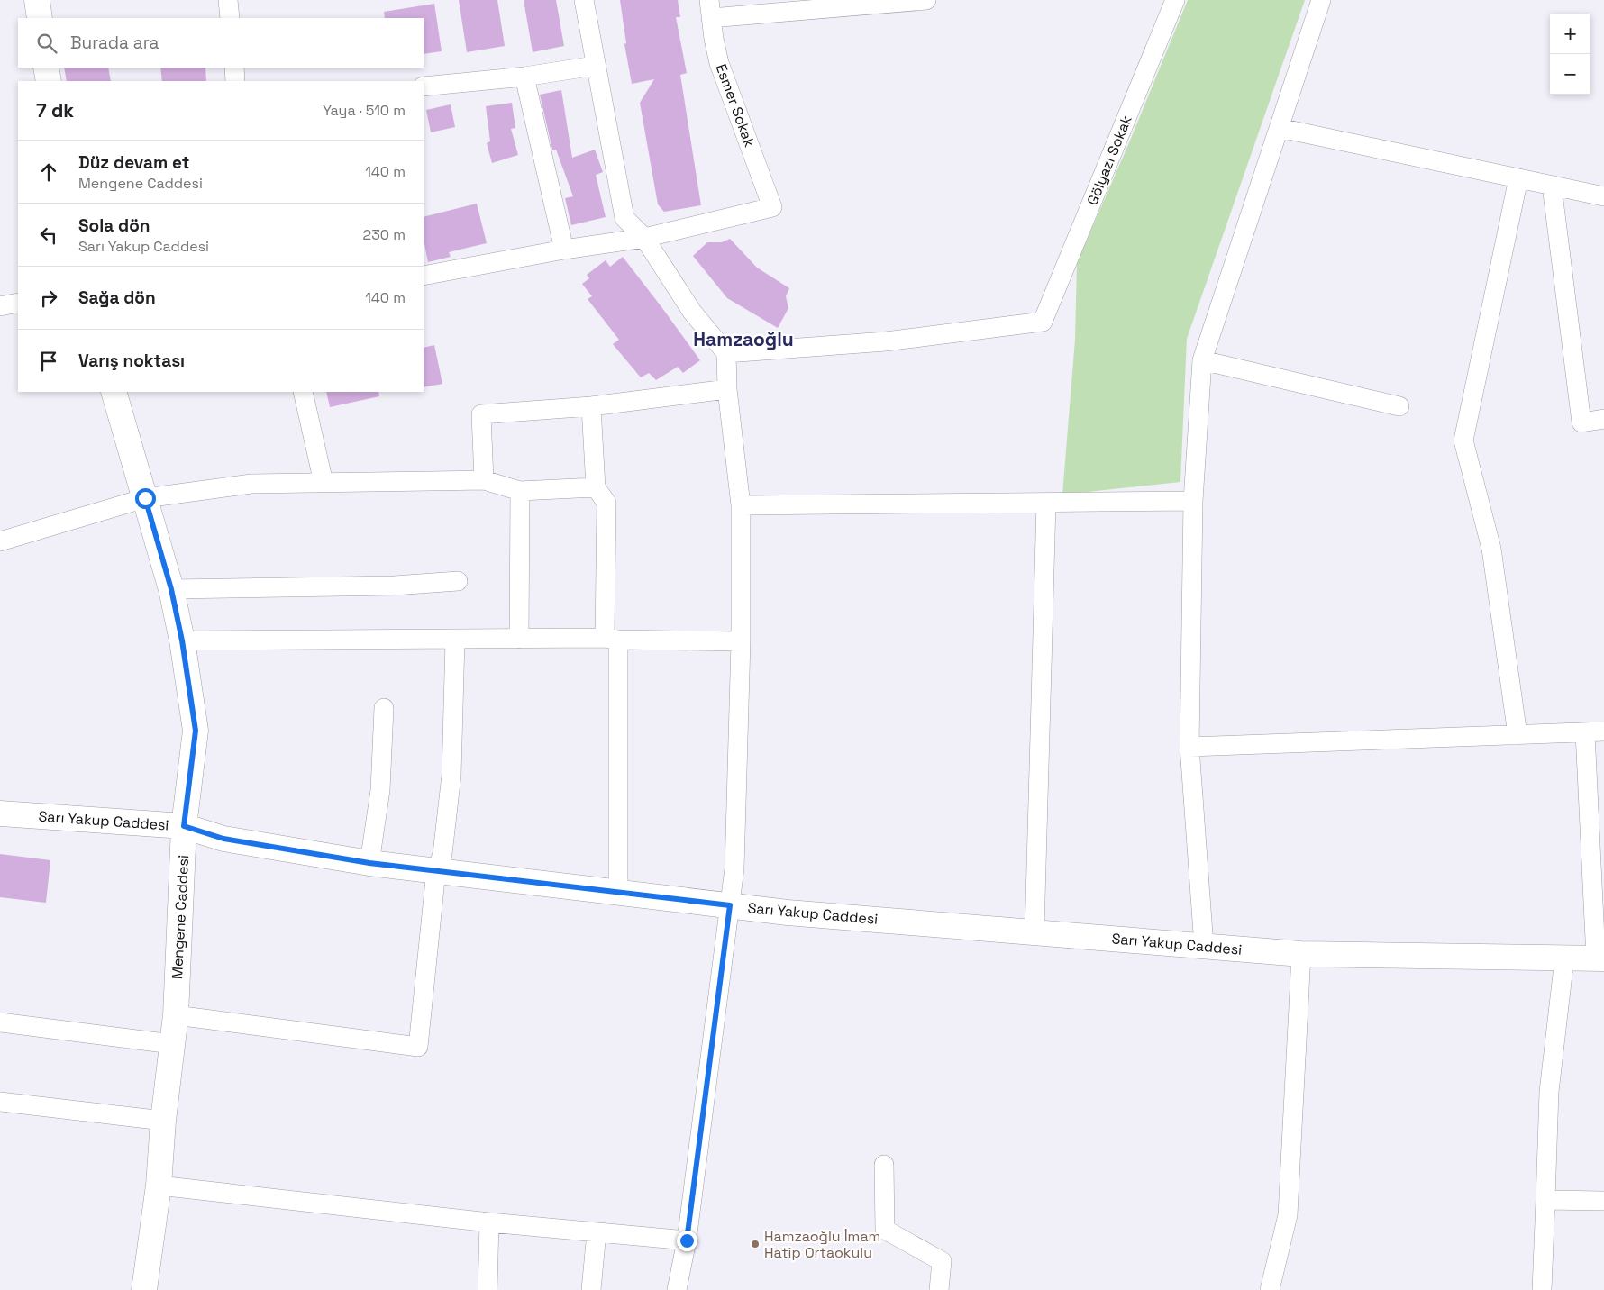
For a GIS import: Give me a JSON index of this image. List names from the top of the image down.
{
  "streets": {
    "street": [
      "Esmer Sokak",
      "Gölyazı Sokak",
      "Sarı Yakup Caddesi",
      "Mengene Caddesi"
    ]
  },
  "crossings": [
    ["Sarı Yakup Caddesi", "Mengene Caddesi"]
  ],
  "districts": ["Hamzaoğlu"],
  "places": ["Hamzaoğlu İmam Hatip Ortaokulu"],
  "page": {
    "map_buttons": ["+", "−"],
    "search": "Burada ara",
    "heading": ["7 dk", "Yaya · 510 m"],
    "list": [
      ["Düz devam et", "Mengene Caddesi", "140 m"],
      ["Sola dön", "Sarı Yakup Caddesi", "230 m"],
      ["Sağa dön", "140 m"],
      "Varış noktası"
    ]
  }
}
